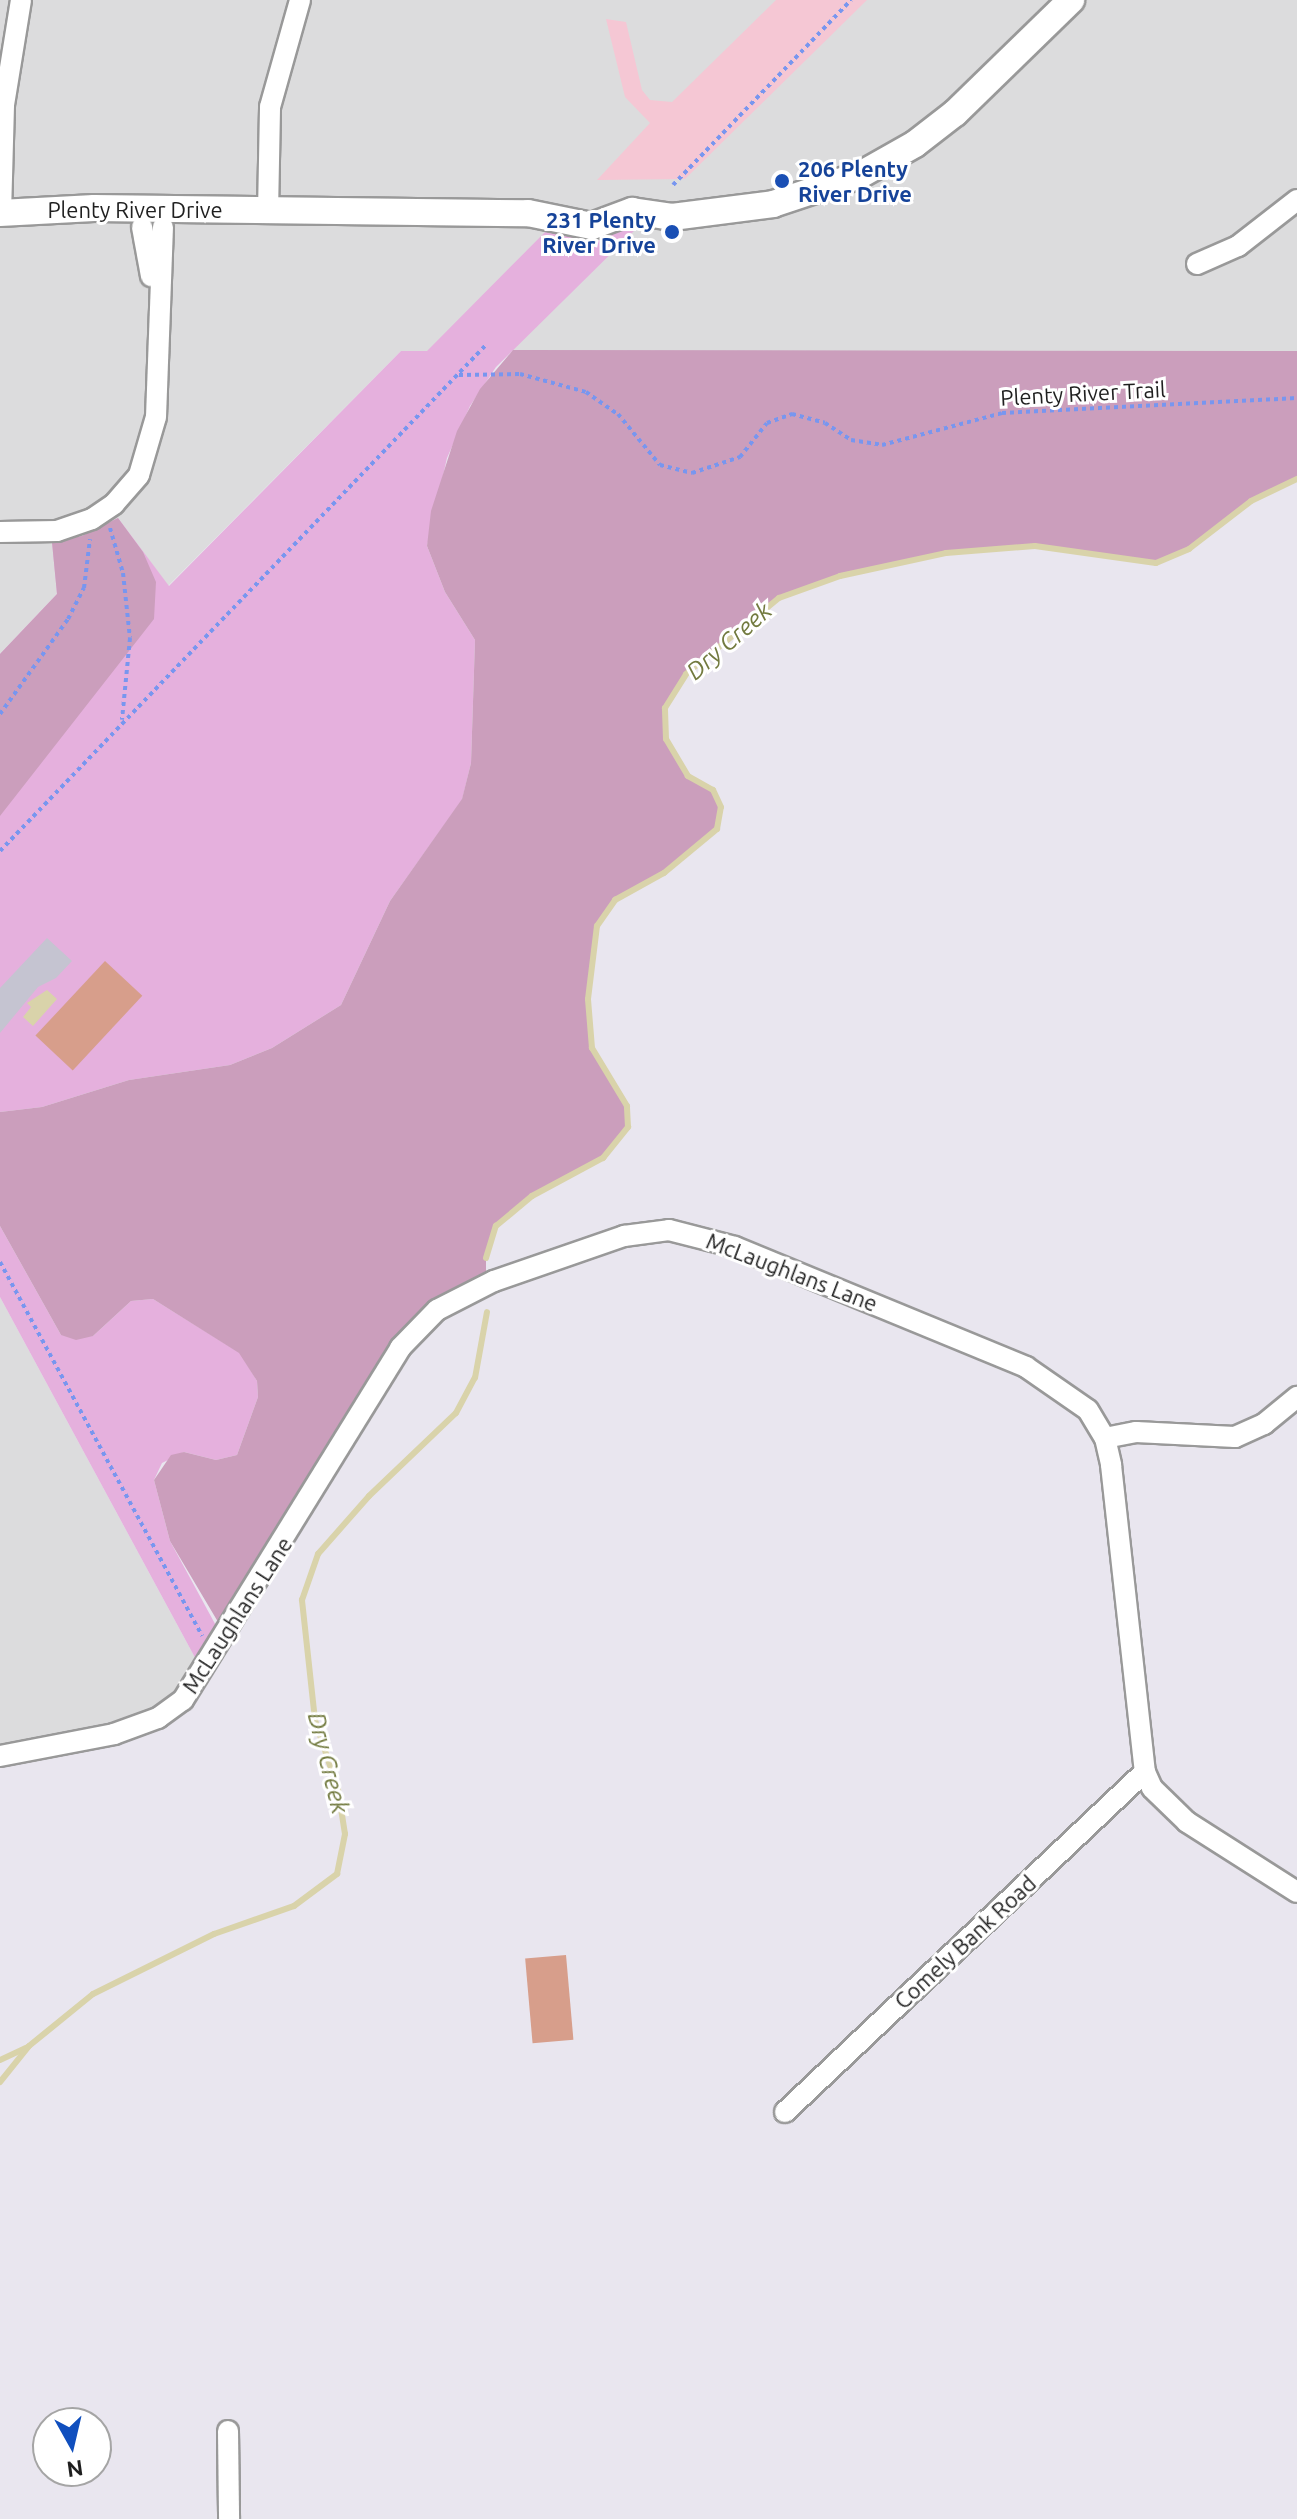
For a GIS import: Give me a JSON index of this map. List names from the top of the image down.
{
  "streets": {
    "street": ["Plenty River Drive", "McLaughlans Lane", "Comely Bank Road"],
    "path": ["Plenty River Trail"]
  },
  "crossings": [
    ["McLaughlans Lane", "Comely Bank Road"]
  ],
  "water": ["Dry Creek"],
  "places": ["206 Plenty River Drive", "231 Plenty River Drive"],
  "north": "bottom"
}
